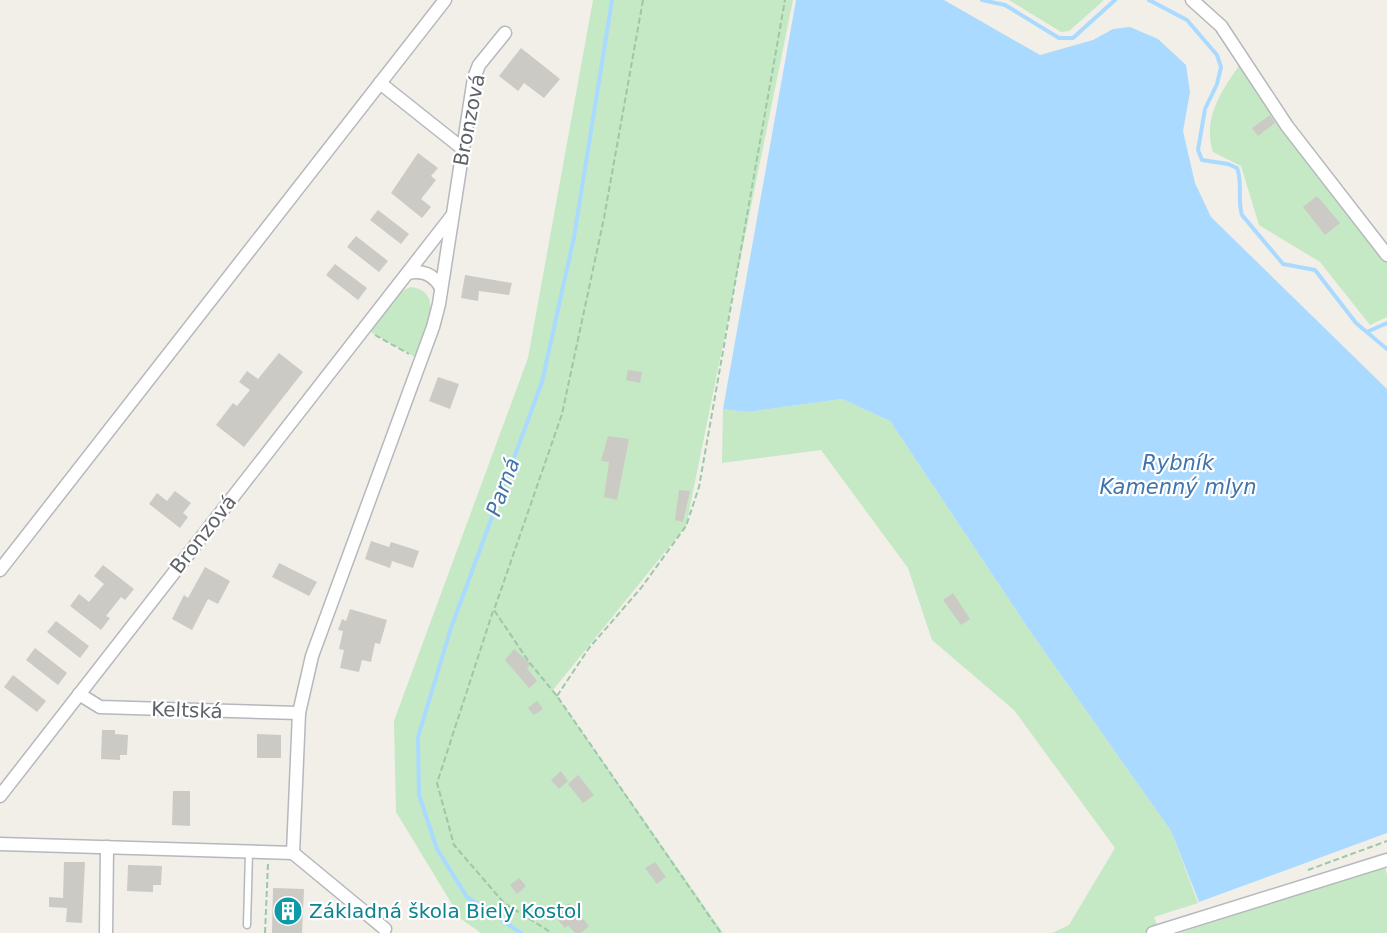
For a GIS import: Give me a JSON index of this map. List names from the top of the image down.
{
  "streets": {
    "street": ["Bronzová", "Keltská"]
  },
  "crossings": [
    ["Bronzová", "Keltská"]
  ],
  "water": ["Rybník Kamenný mlyn", "Parná"],
  "places": {
    "building": ["Základná škola Biely Kostol"]
  }
}
